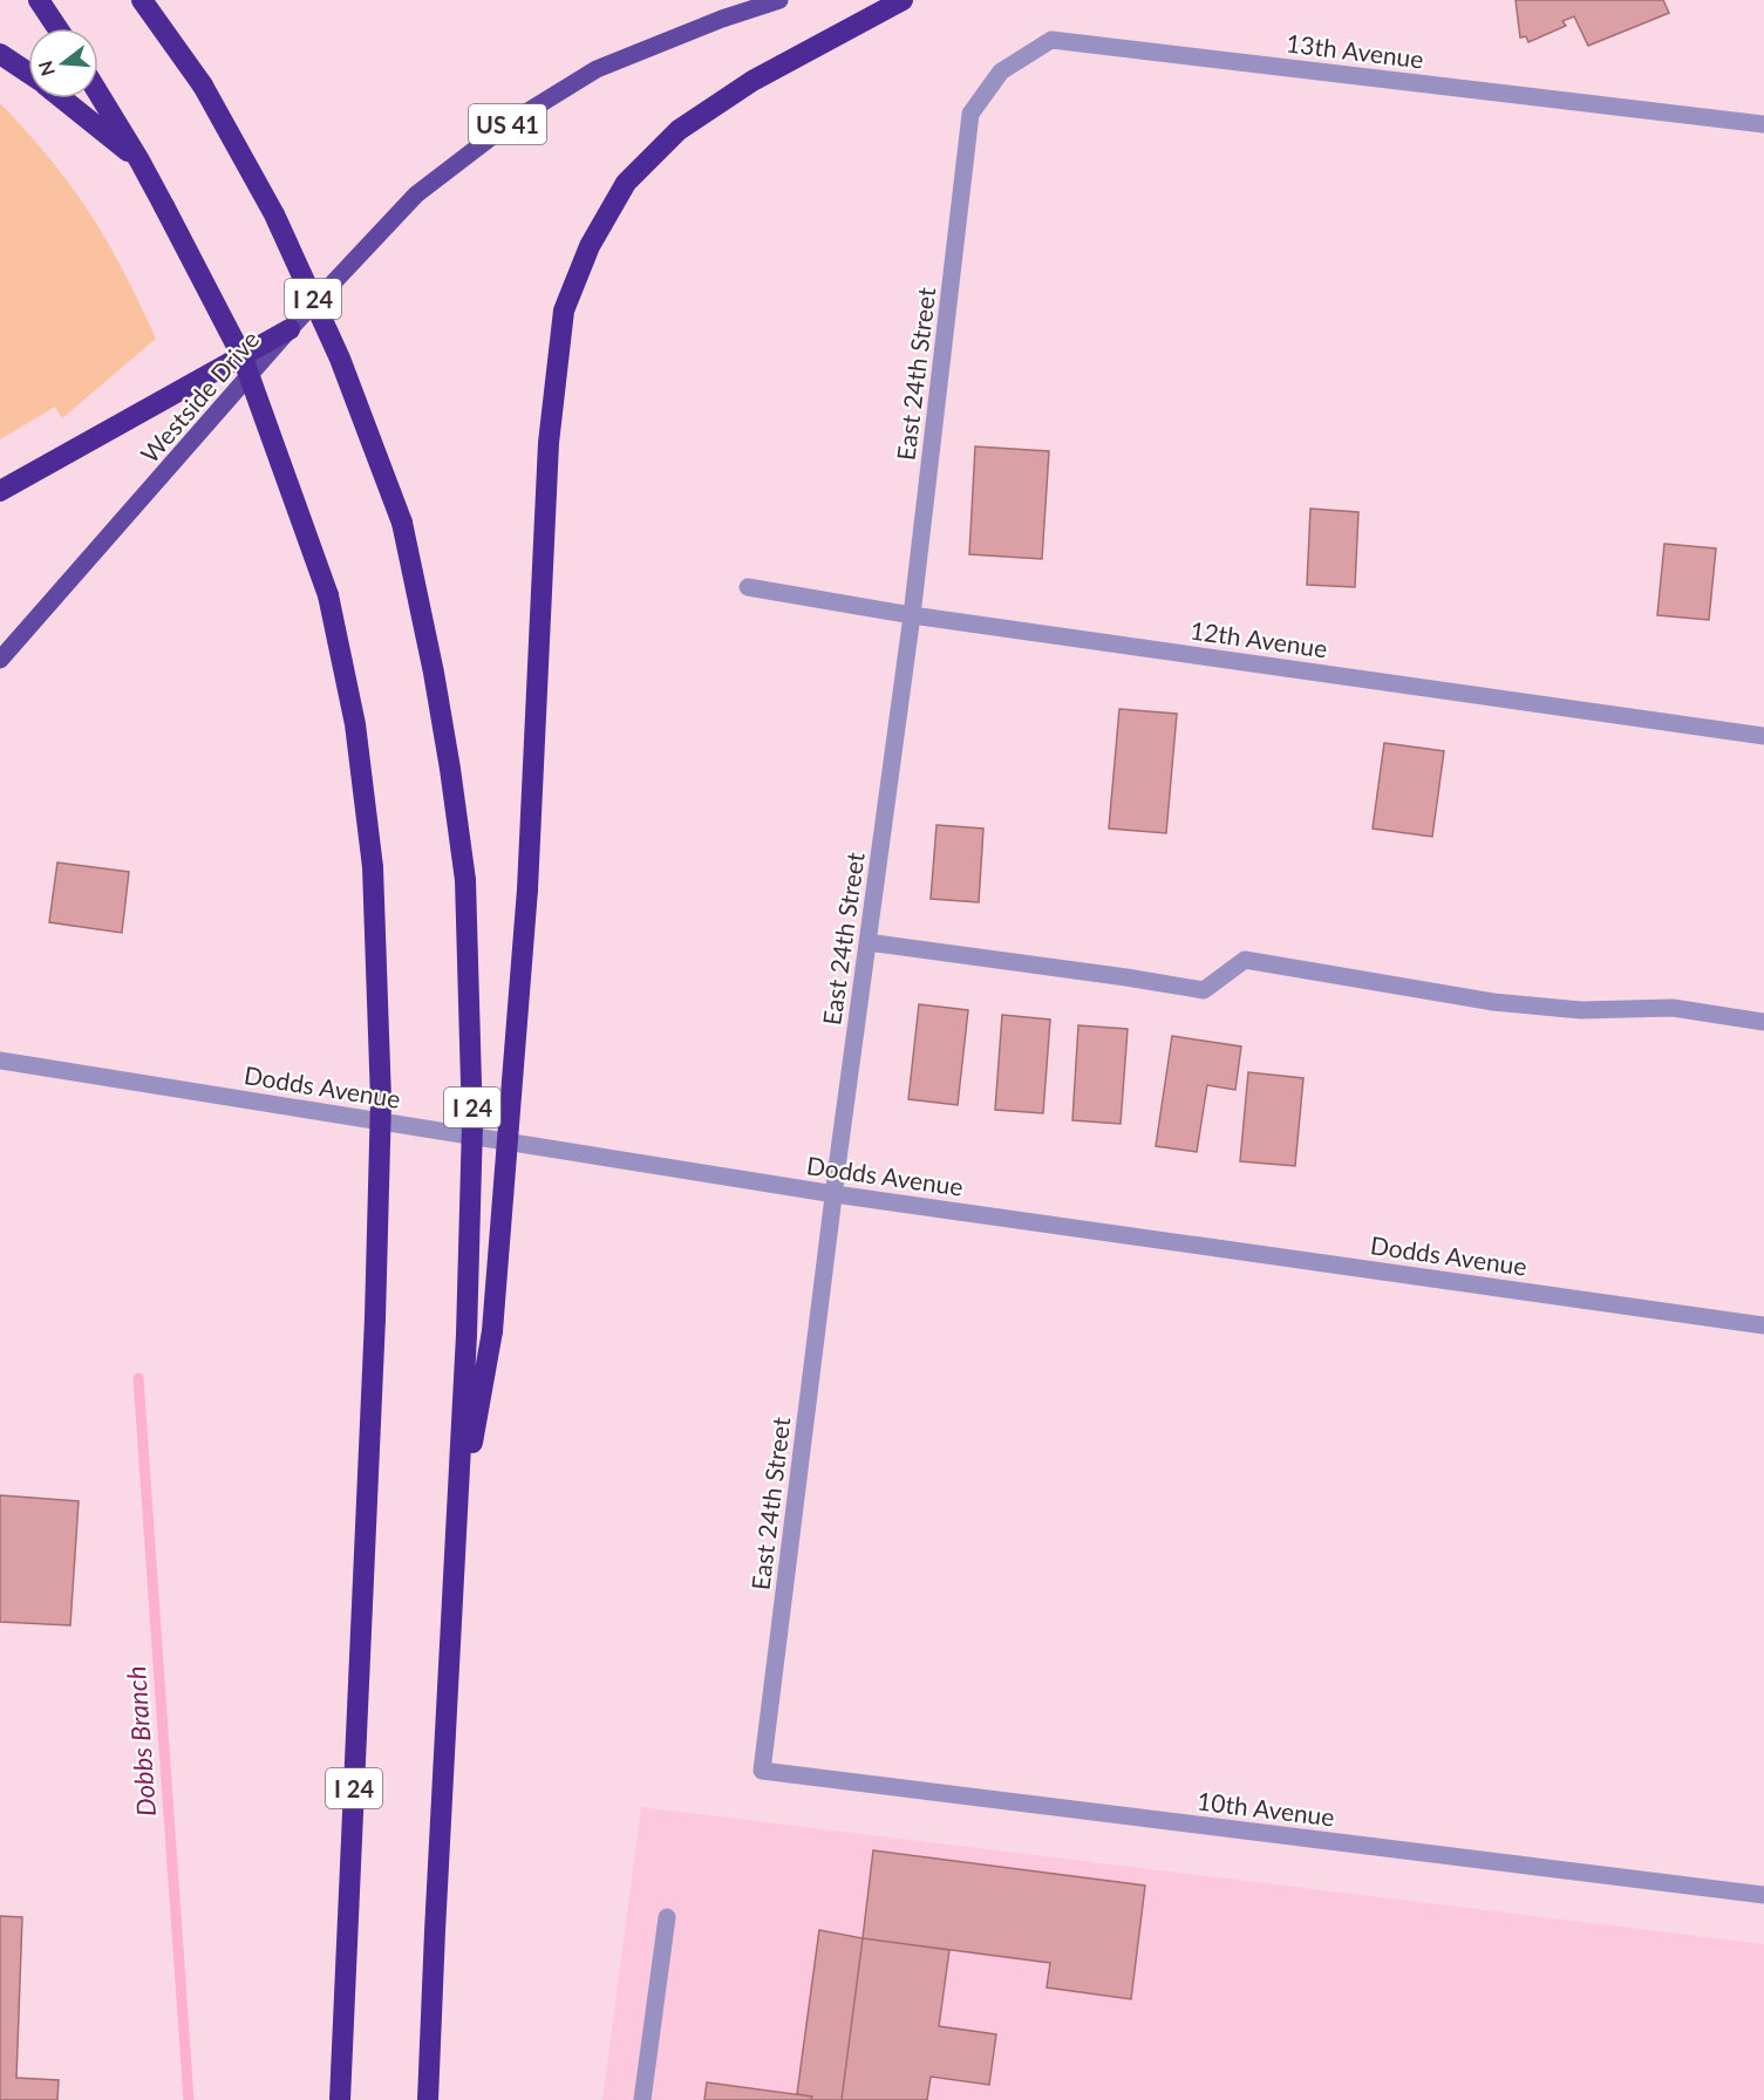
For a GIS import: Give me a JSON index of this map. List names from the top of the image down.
{
  "streets": {
    "highway": ["I 24"],
    "main road": ["US 41", "Westside Drive"],
    "street": [
      "13th Avenue",
      "East 24th Street",
      "12th Avenue",
      "Dodds Avenue",
      "10th Avenue"
    ]
  },
  "crossings": [
    ["13th Avenue", "East 24th Street"],
    ["East 24th Street", "12th Avenue"],
    ["East 24th Street", "Dodds Avenue"],
    ["East 24th Street", "10th Avenue"]
  ],
  "water": ["Dobbs Branch"],
  "north": "left"
}
